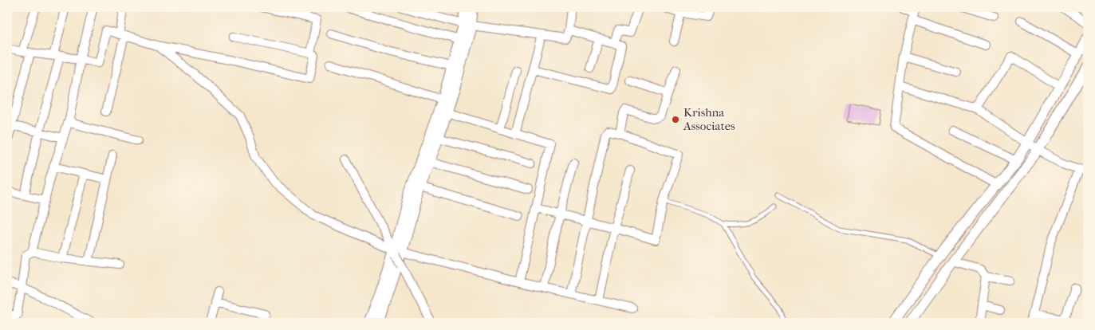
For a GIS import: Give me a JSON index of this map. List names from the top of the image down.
{
  "places": ["Krishna Associates"]
}
